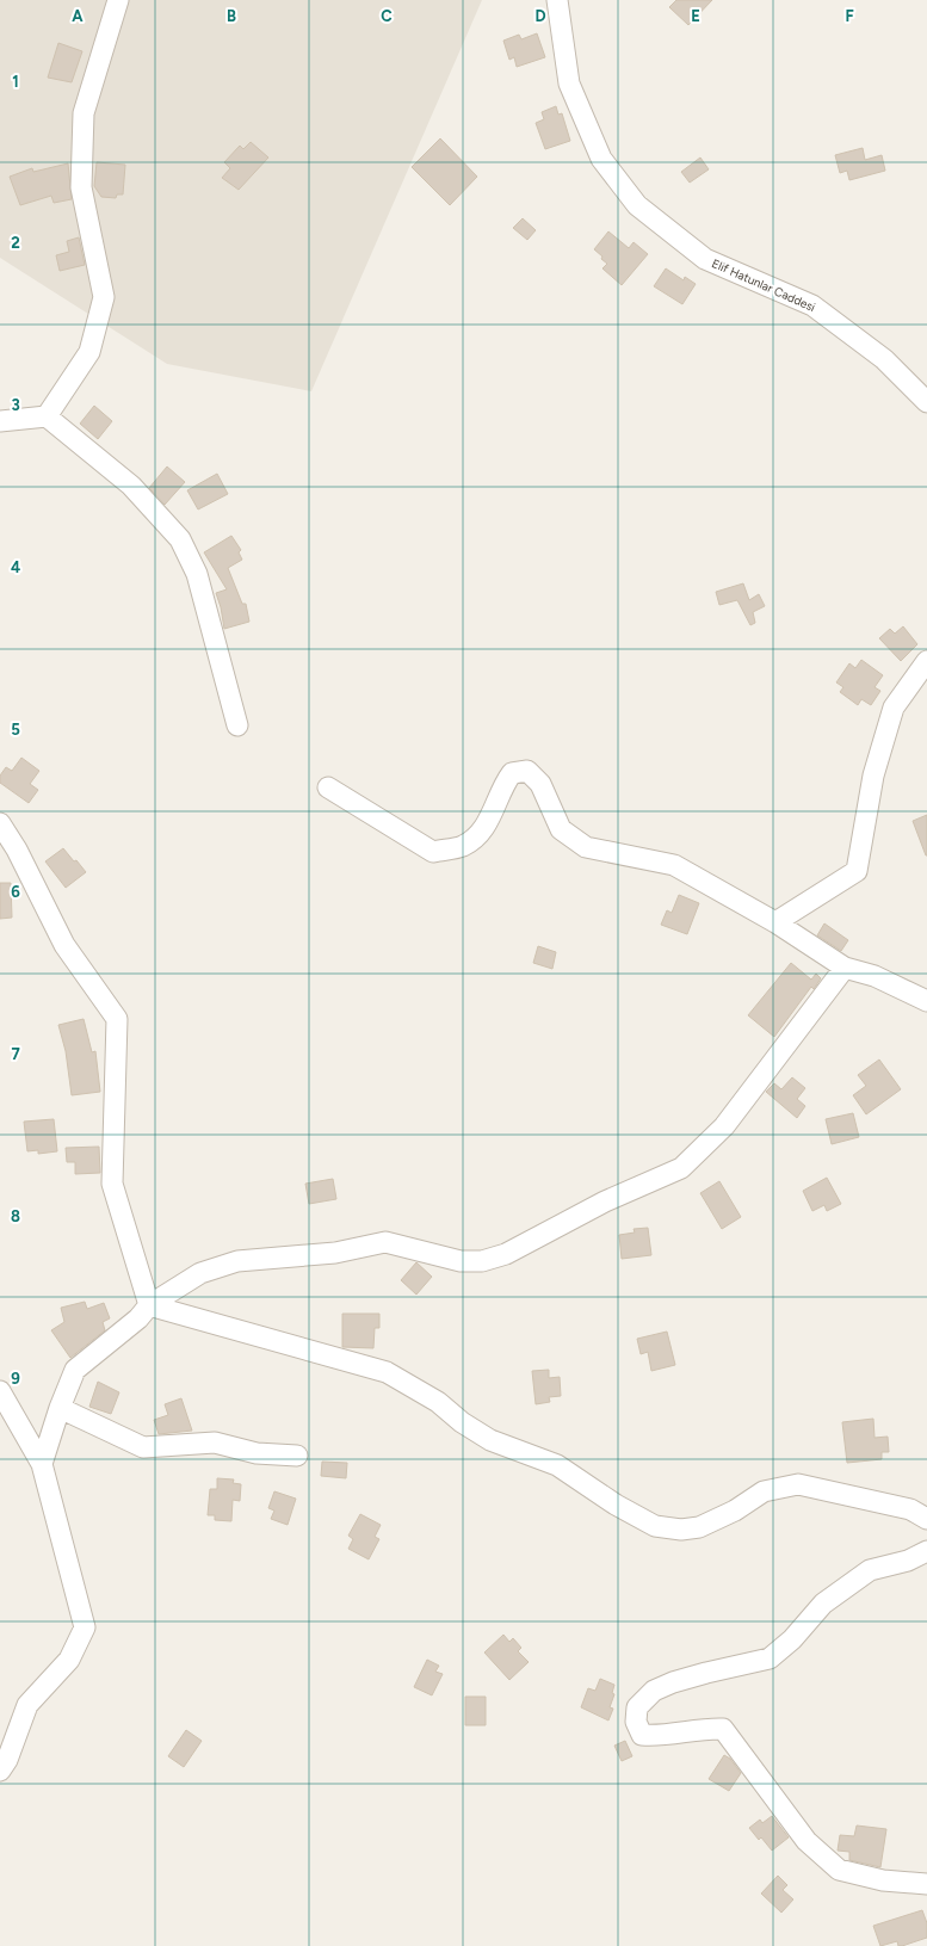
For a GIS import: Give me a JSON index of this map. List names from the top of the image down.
{
  "streets": {
    "street": ["Elif Hatunlar Caddesi"]
  },
  "grid": {
    "columns": [
      "A",
      "B",
      "C",
      "D",
      "E",
      "F"
    ],
    "rows": [
      "1",
      "2",
      "3",
      "4",
      "5",
      "6",
      "7",
      "8",
      "9"
    ]
  }
}
